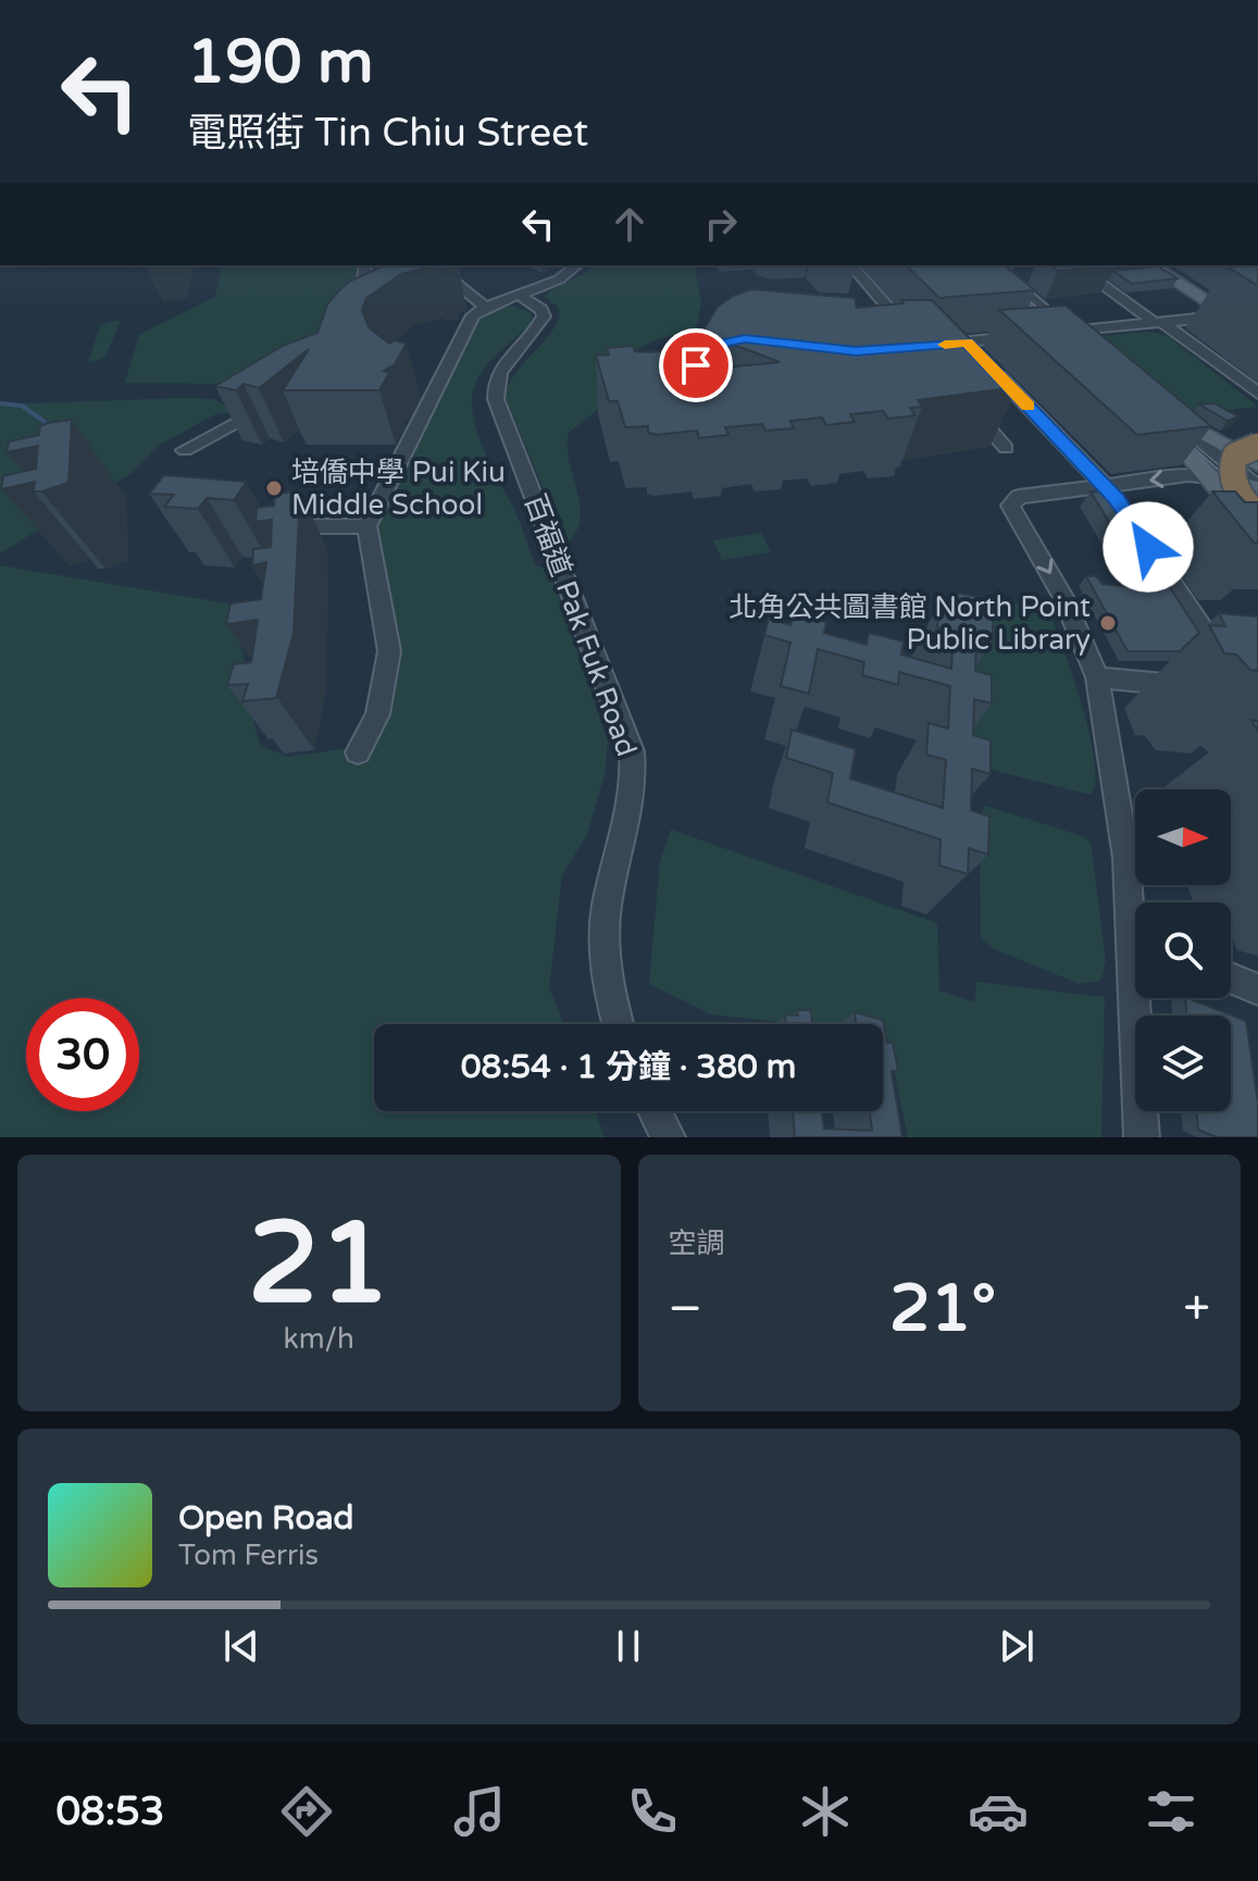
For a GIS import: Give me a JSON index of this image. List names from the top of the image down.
{
  "streets": {
    "street": ["百福道 Pak Fuk Road"]
  },
  "places": ["培僑中學 Pui Kiu Middle School", "北角公共圖書館 North Point Public Library"],
  "north": "right",
  "page": {
    "turn": ["190 m", "電照街 Tin Chiu Street"],
    "limit": "30",
    "trip": "08:54 · 1 分鐘 · 380 m",
    "tile": [
      ["21", "km/h"],
      "空調"
    ],
    "heat": ["−", "21°", "+"],
    "song": ["Open Road", "Tom Ferris"],
    "tabs": "08:53"
  }
}
